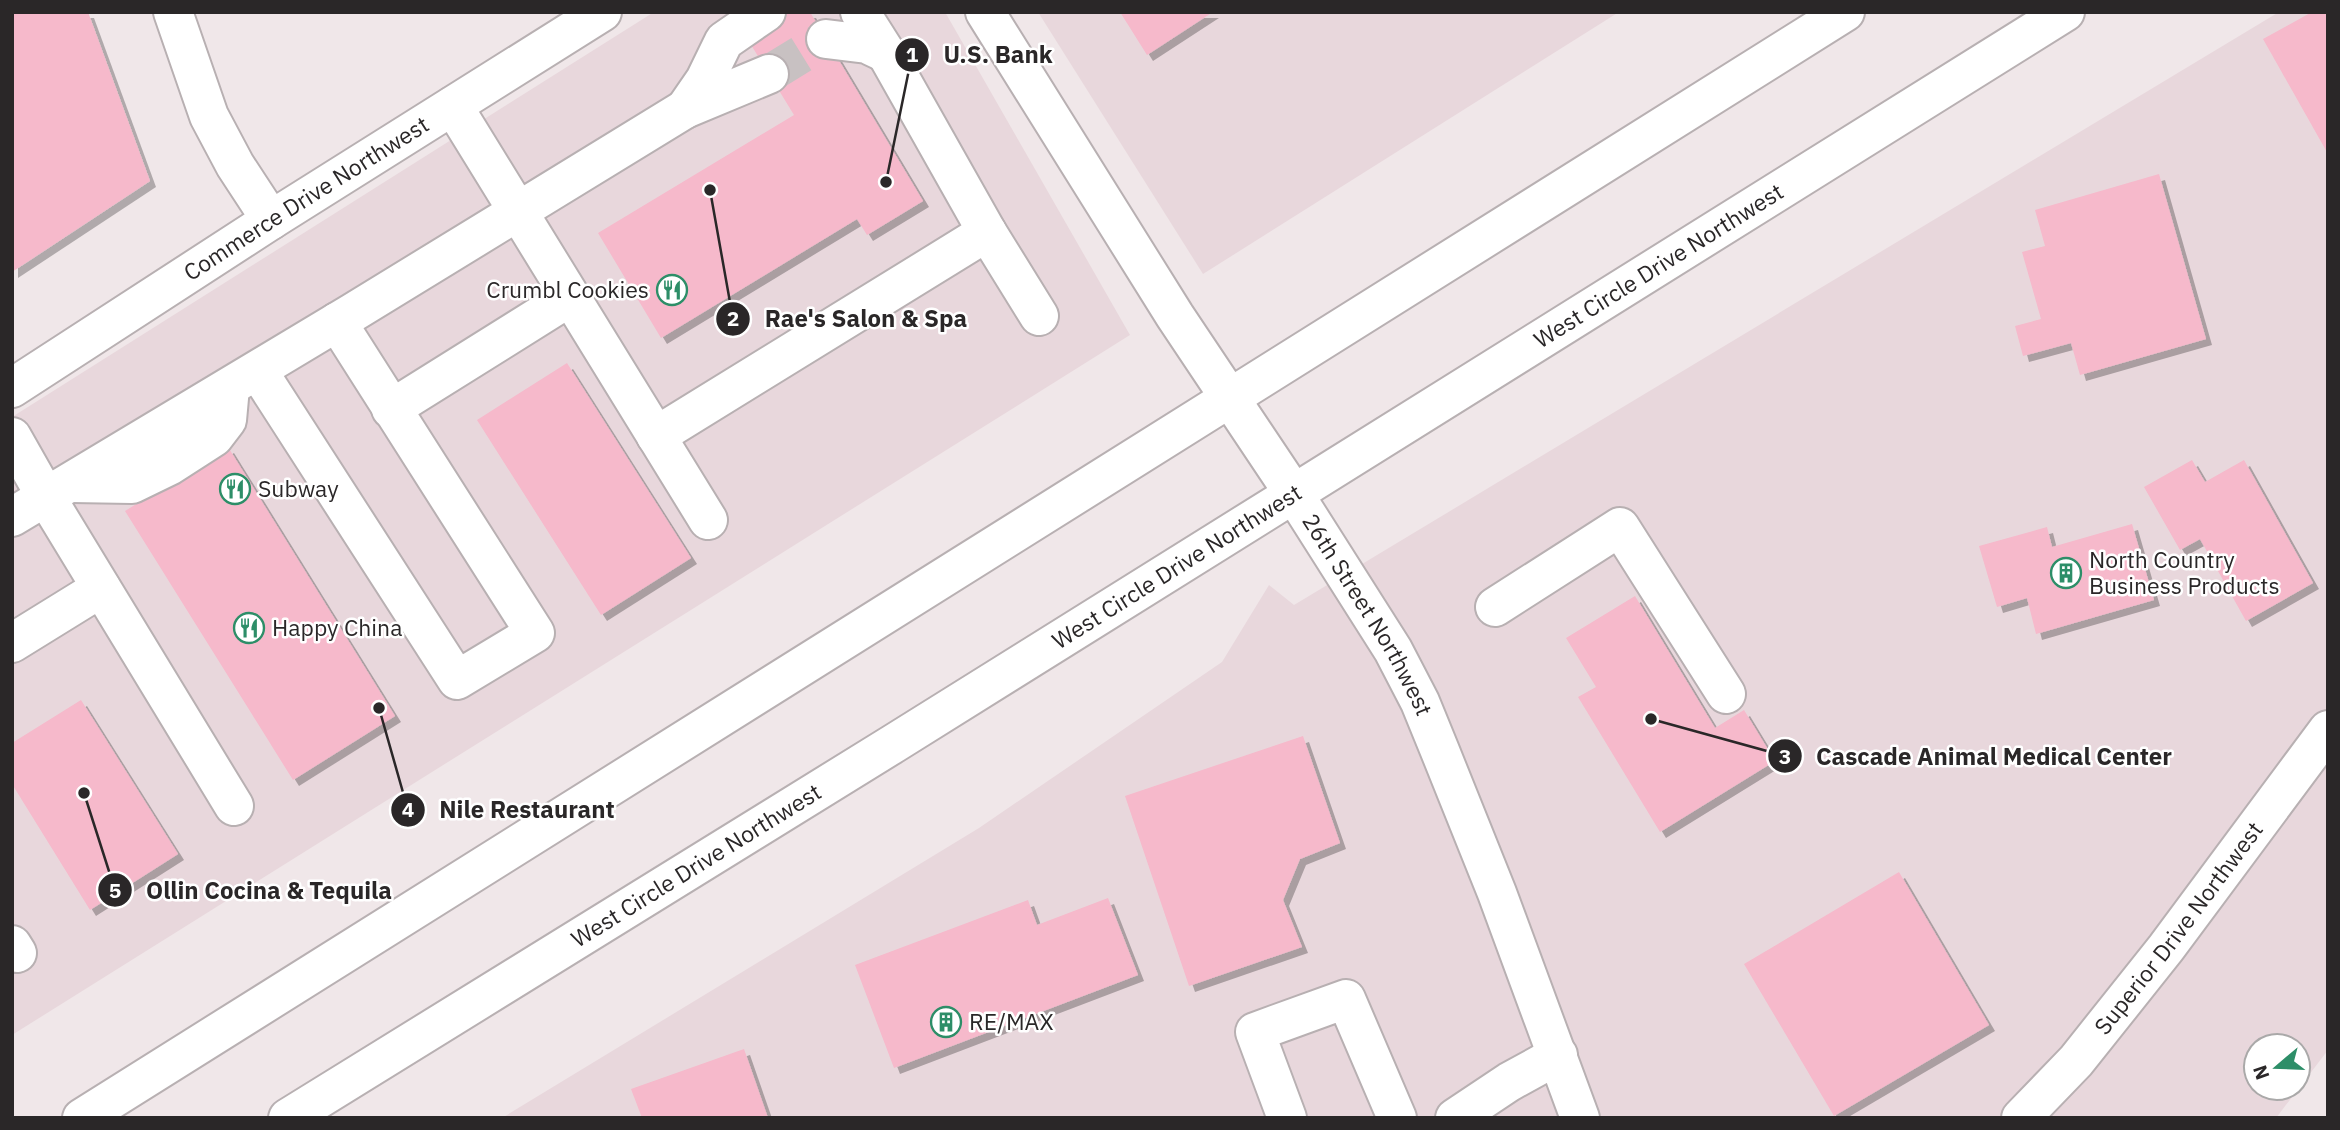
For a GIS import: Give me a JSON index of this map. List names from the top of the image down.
{
  "streets": {
    "main road": [
      "Commerce Drive Northwest",
      "West Circle Drive Northwest",
      "26th Street Northwest",
      "Superior Drive Northwest"
    ]
  },
  "crossings": [
    ["West Circle Drive Northwest", "26th Street Northwest"]
  ],
  "places": {
    "other": [
      "U.S. Bank",
      "Rae's Salon & Spa",
      "Nile Restaurant",
      "Cascade Animal Medical Center",
      "Ollin Cocina & Tequila"
    ],
    "restaurant": ["Crumbl Cookies", "Subway", "Happy China"],
    "building": ["North Country Business Products", "RE/MAX"]
  },
  "north": "left"
}
